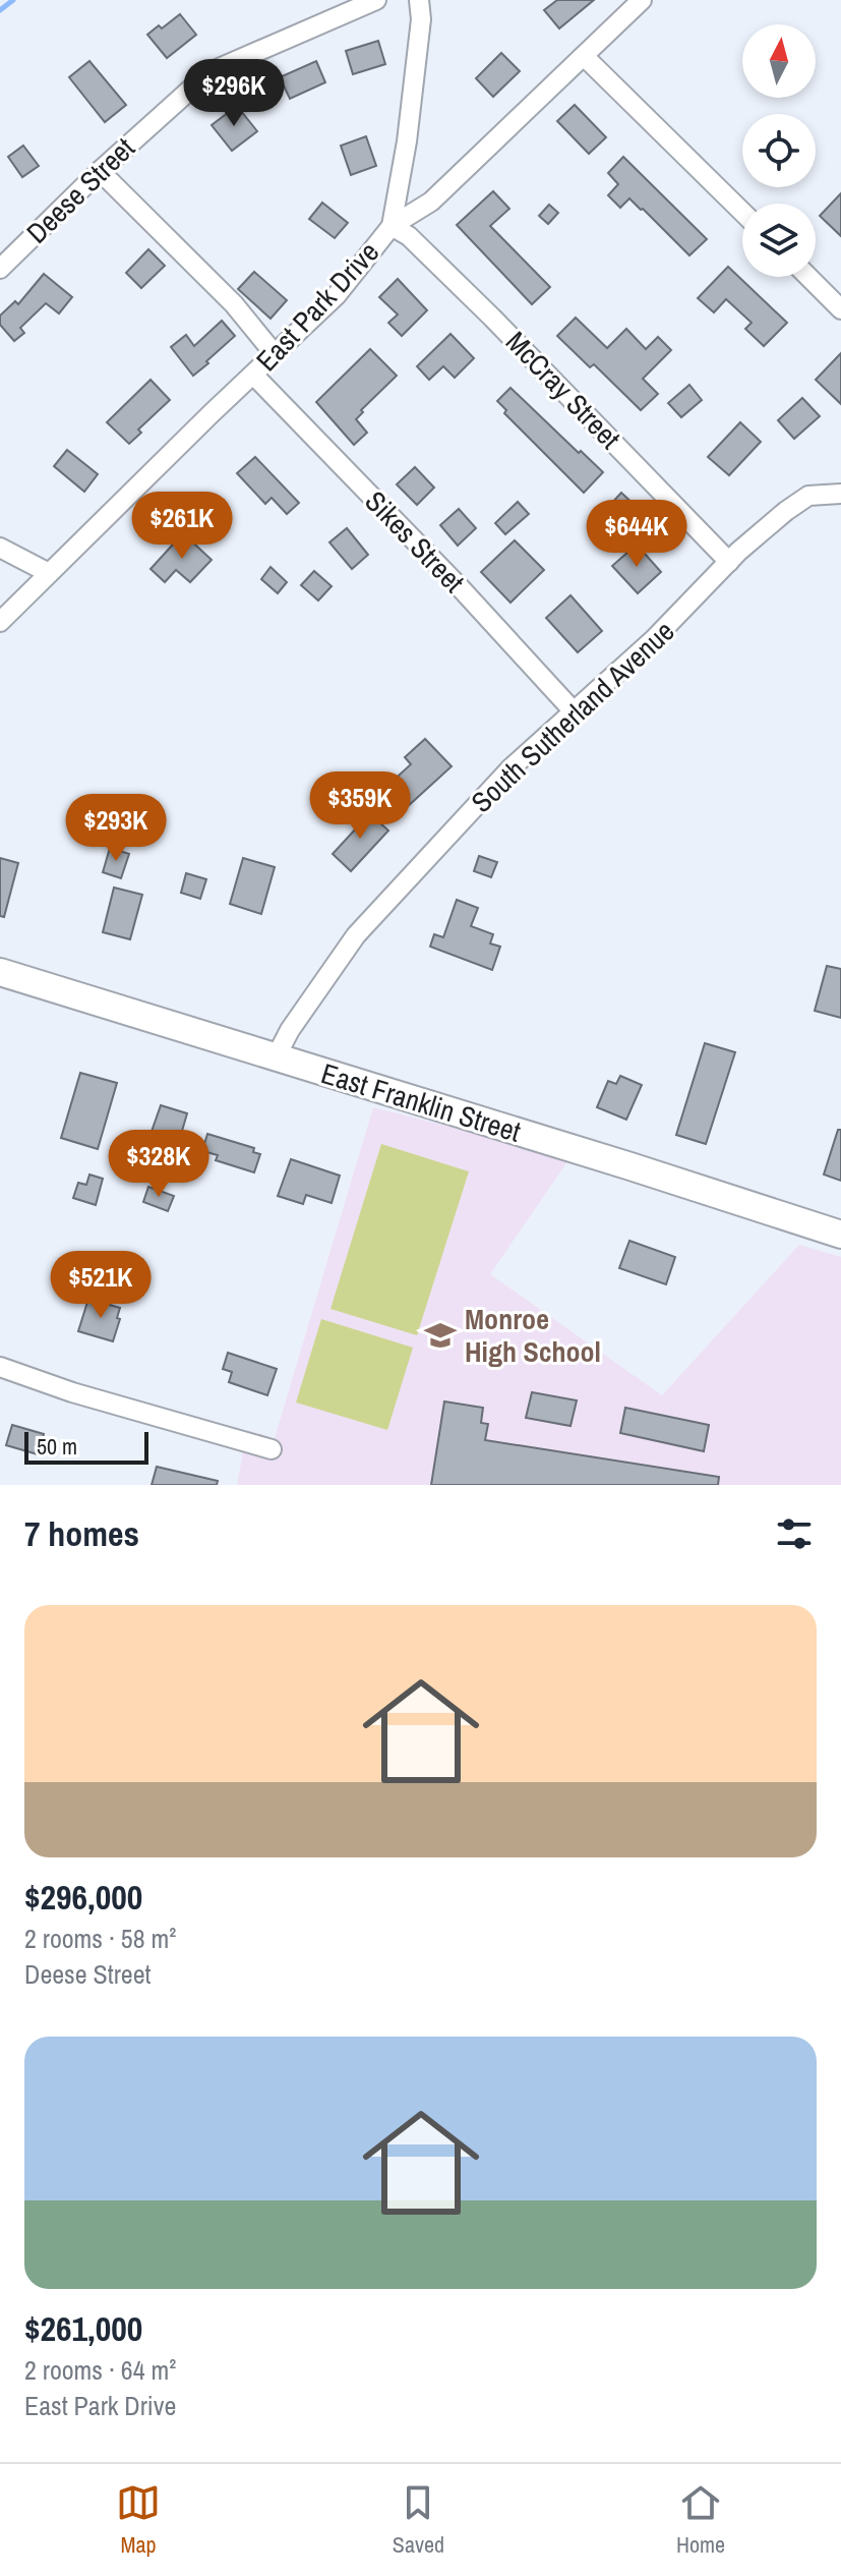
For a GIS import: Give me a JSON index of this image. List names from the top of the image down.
{
  "streets": {
    "main road": ["East Franklin Street"],
    "street": [
      "Deese Street",
      "East Park Drive",
      "McCray Street",
      "Sikes Street",
      "South Sutherland Avenue"
    ]
  },
  "crossings": [
    ["East Park Drive", "McCray Street"],
    ["East Park Drive", "Sikes Street"],
    ["McCray Street", "South Sutherland Avenue"],
    ["Sikes Street", "South Sutherland Avenue"],
    ["South Sutherland Avenue", "East Franklin Street"]
  ],
  "places": {
    "school or university": ["Monroe High School"]
  },
  "scale_bar": "50 m",
  "north": "top",
  "page": {
    "price": [
      "$296K",
      "$261K",
      "$644K",
      "$359K",
      "$293K",
      "$328K",
      "$521K"
    ],
    "scale": "50 m",
    "heading": "7 homes",
    "list": [
      {
        "name": "$296,000",
        "note": "2 rooms · 58 m² · Deese Street"
      },
      {
        "name": "$261,000",
        "note": "2 rooms · 64 m² · East Park Drive"
      }
    ],
    "tabs": ["Map", "Saved", "Home"]
  }
}
